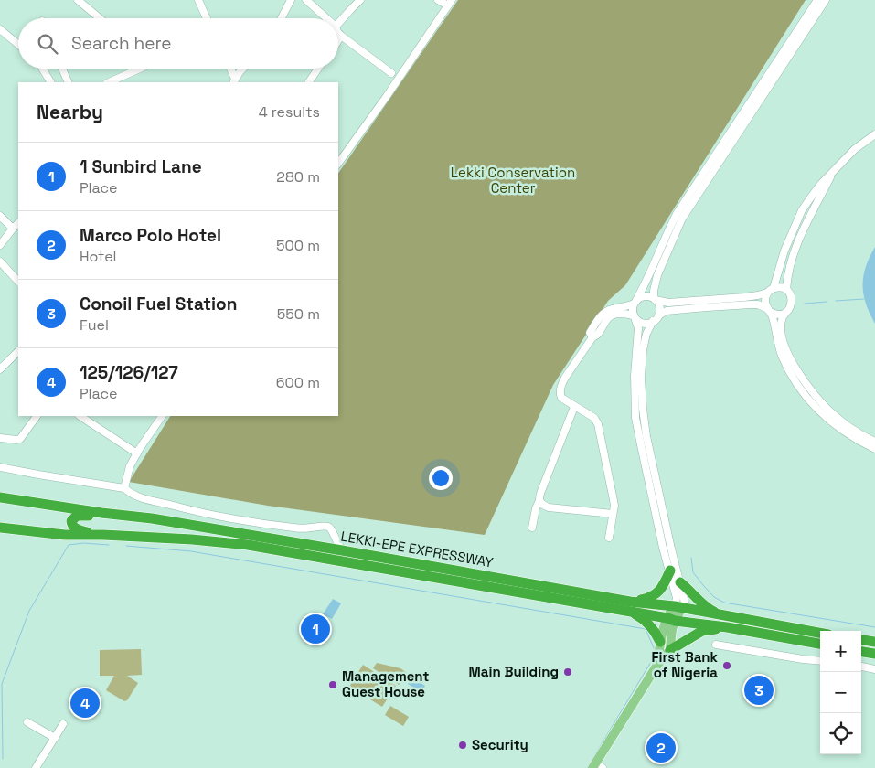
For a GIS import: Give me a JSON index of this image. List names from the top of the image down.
{
  "streets": {
    "highway": ["LEKKI-EPE EXPRESSWAY"]
  },
  "parks": ["Lekki Conservation Center"],
  "places": [
    "First Bank of Nigeria",
    "Main Building",
    "Management Guest House",
    "Security"
  ],
  "page": {
    "search": "Search here",
    "heading": ["Nearby", "4 results"],
    "list": [
      {
        "mark": "1",
        "name": "1 Sunbird Lane",
        "note": "Place",
        "value": "280 m"
      },
      {
        "mark": "2",
        "name": "Marco Polo Hotel",
        "note": "Hotel",
        "value": "500 m"
      },
      {
        "mark": "3",
        "name": "Conoil Fuel Station",
        "note": "Fuel",
        "value": "550 m"
      },
      {
        "mark": "4",
        "name": "125/126/127",
        "note": "Place",
        "value": "600 m"
      }
    ],
    "pins": [
      "1",
      "3",
      "4",
      "2"
    ],
    "map_buttons": ["+", "−"]
  }
}
